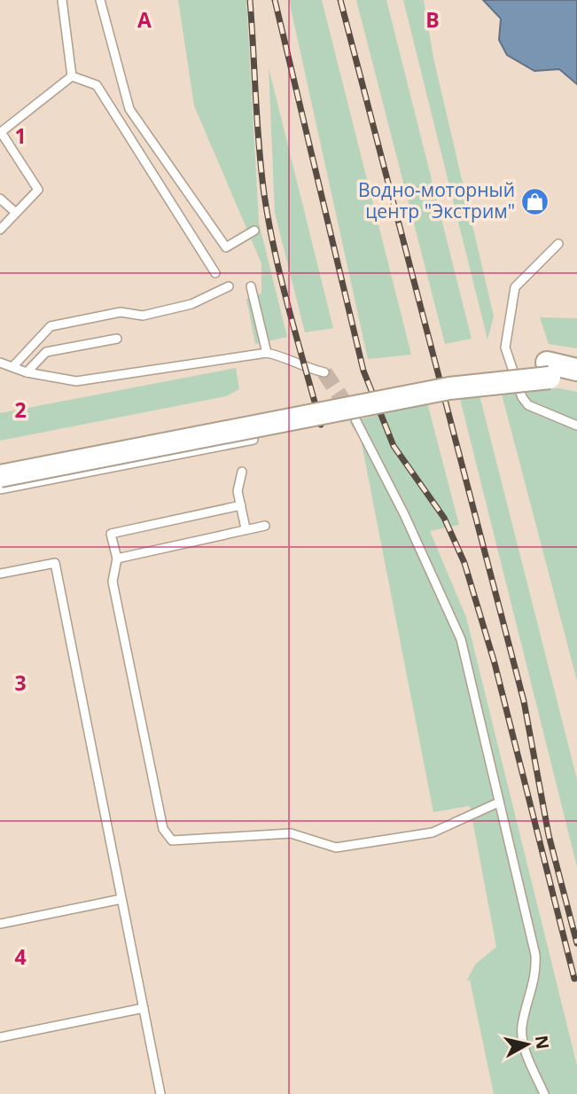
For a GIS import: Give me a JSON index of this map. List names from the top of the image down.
{
  "places": {
    "shop": ["Водно-моторный центр \"Экстрим\""]
  },
  "north": "right",
  "grid": {
    "columns": ["A", "B"],
    "rows": [
      "1",
      "2",
      "3",
      "4"
    ]
  }
}
